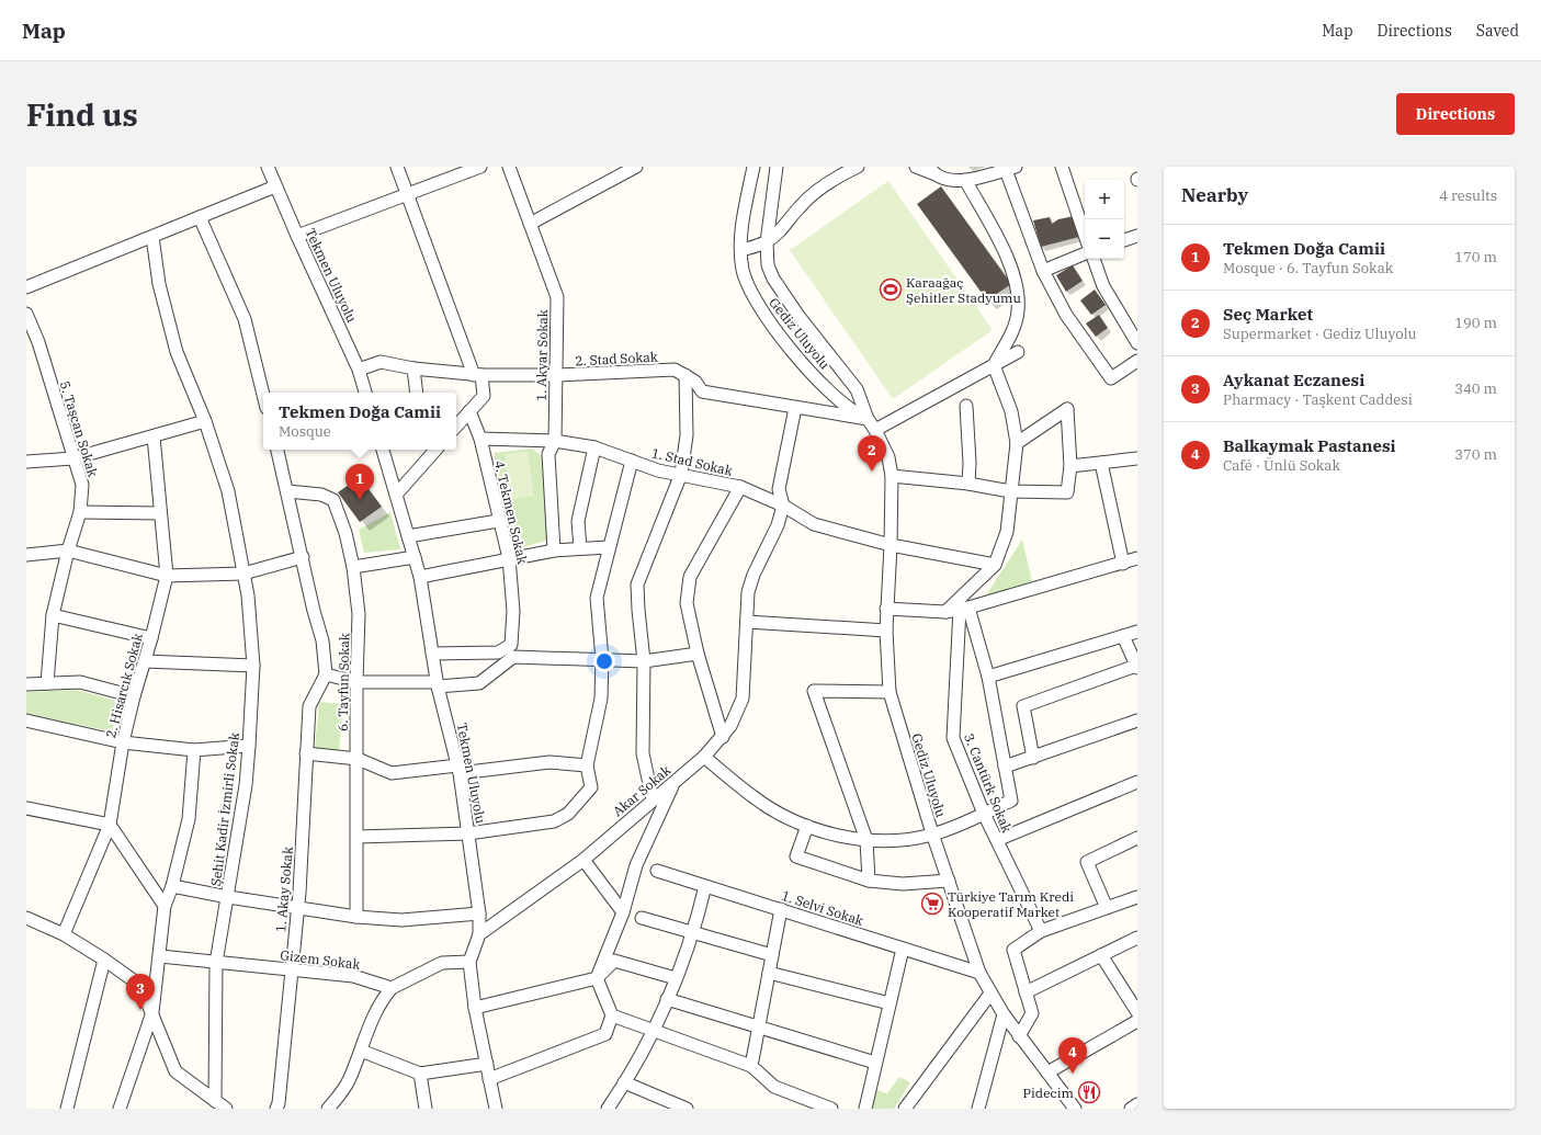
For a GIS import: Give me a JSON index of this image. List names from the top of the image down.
{
  "streets": {
    "street": [
      "Tekmen Uluyolu",
      "Gediz Uluyolu",
      "1. Akyar Sokak",
      "2. Stad Sokak",
      "5. Taşcan Sokak",
      "1. Stad Sokak",
      "4. Tekmen Sokak",
      "6. Tayfun Sokak",
      "2. Hisarcık Sokak",
      "3. Cantürk Sokak",
      "Akar Sokak",
      "Şehit Kadir İzmirli Sokak",
      "1. Akay Sokak",
      "1. Selvi Sokak",
      "Gizem Sokak"
    ]
  },
  "crossings": [
    ["Tekmen Uluyolu", "2. Stad Sokak"],
    ["Tekmen Uluyolu", "4. Tekmen Sokak"],
    ["Tekmen Uluyolu", "Akar Sokak"],
    ["Gediz Uluyolu", "1. Stad Sokak"],
    ["Gediz Uluyolu", "1. Selvi Sokak"],
    ["1. Akyar Sokak", "2. Stad Sokak"],
    ["1. Akyar Sokak", "1. Stad Sokak"],
    ["1. Stad Sokak", "4. Tekmen Sokak"],
    ["1. Stad Sokak", "Akar Sokak"],
    ["Şehit Kadir İzmirli Sokak", "Gizem Sokak"],
    ["1. Akay Sokak", "Gizem Sokak"]
  ],
  "places": {
    "sports": ["Karaağaç Şehitler Stadyumu"],
    "supermarket": ["Türkiye Tarım Kredi Kooperatif Market"],
    "restaurant": ["Pidecim"]
  },
  "page": {
    "header": "Map",
    "nav": ["Map", "Directions", "Saved"],
    "buttons": "Directions",
    "title": "Find us",
    "heading": ["Nearby", "4 results"],
    "map_buttons": ["+", "−"],
    "list": [
      {
        "mark": "1",
        "name": "Tekmen Doğa Camii",
        "note": "Mosque · 6. Tayfun Sokak",
        "value": "170 m"
      },
      {
        "mark": "2",
        "name": "Seç Market",
        "note": "Supermarket · Gediz Uluyolu",
        "value": "190 m"
      },
      {
        "mark": "3",
        "name": "Aykanat Eczanesi",
        "note": "Pharmacy · Taşkent Caddesi",
        "value": "340 m"
      },
      {
        "mark": "4",
        "name": "Balkaymak Pastanesi",
        "note": "Café · Ünlü Sokak",
        "value": "370 m"
      }
    ],
    "popup": ["Tekmen Doğa Camii", "Mosque"],
    "pins": [
      "2",
      "1",
      "3",
      "4"
    ]
  }
}
